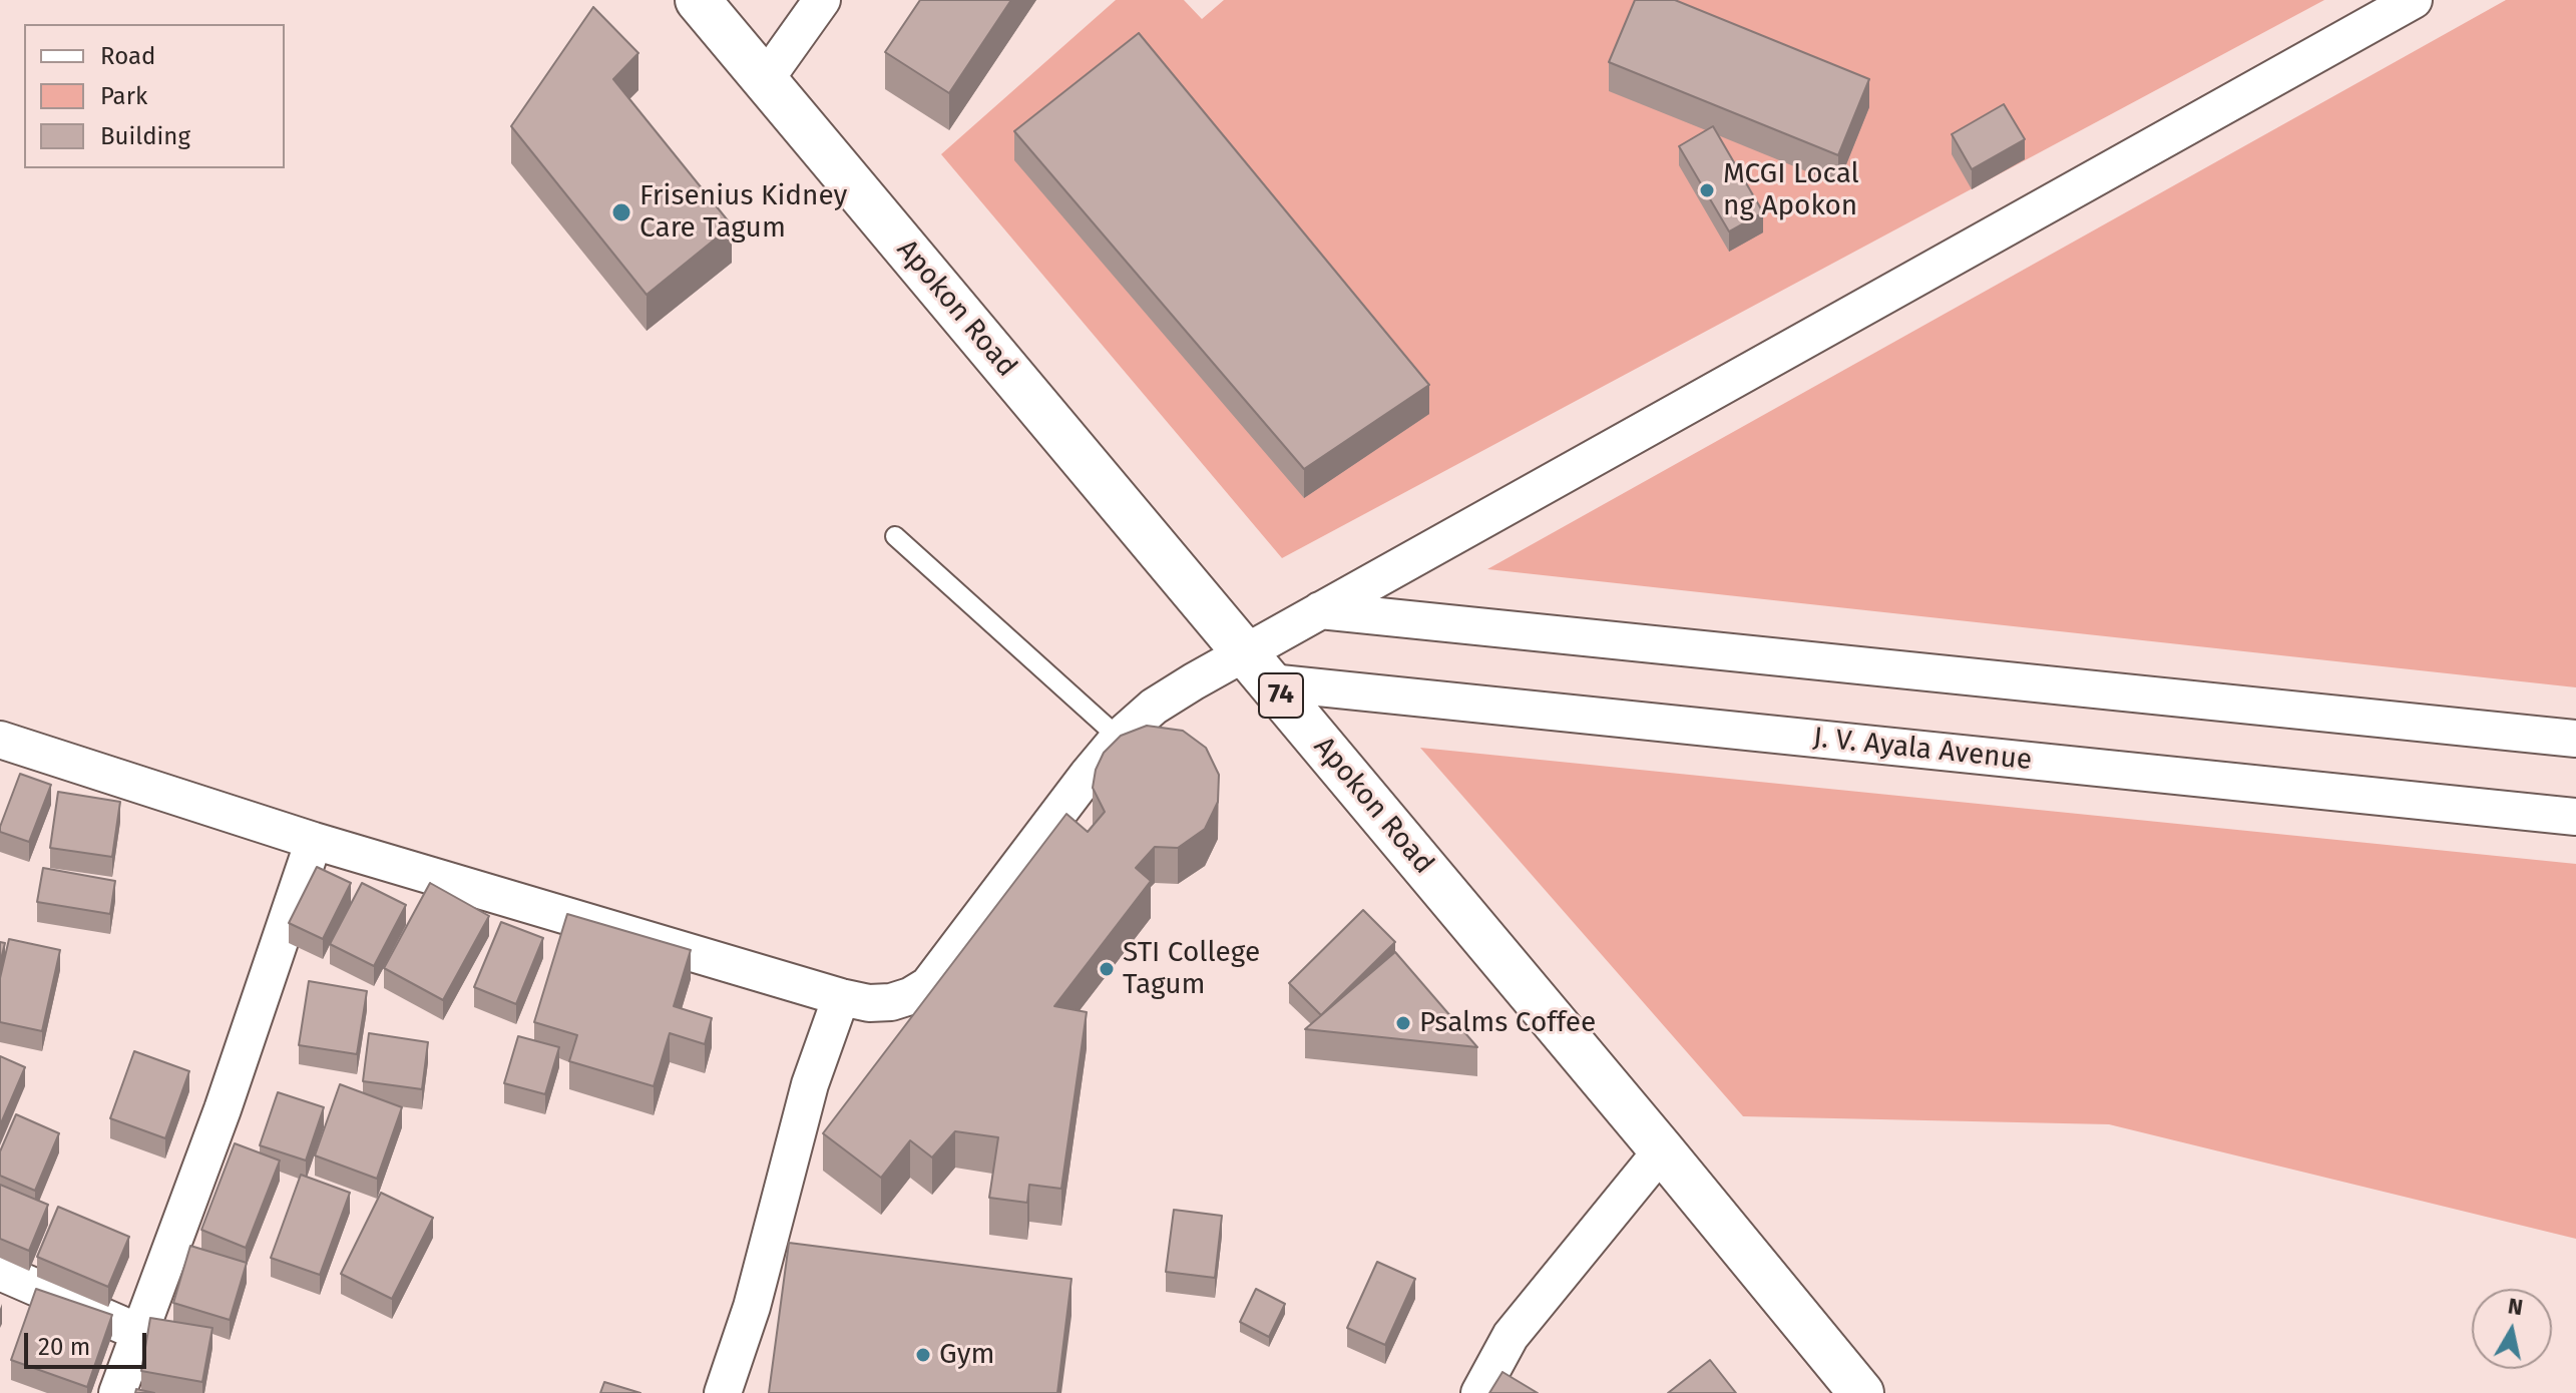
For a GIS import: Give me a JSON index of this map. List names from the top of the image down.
{
  "streets": {
    "highway": ["Apokon Road", "74"],
    "street": ["J. V. Ayala Avenue"]
  },
  "crossings": [
    ["Apokon Road", "J. V. Ayala Avenue"]
  ],
  "places": [
    "MCGI Local ng Apokon",
    "Frisenius Kidney Care Tagum",
    "STI College Tagum",
    "Psalms Coffee",
    "Gym"
  ],
  "legend": ["Road", "Park", "Building"],
  "scale_bar": "20 m",
  "north": "top"
}
